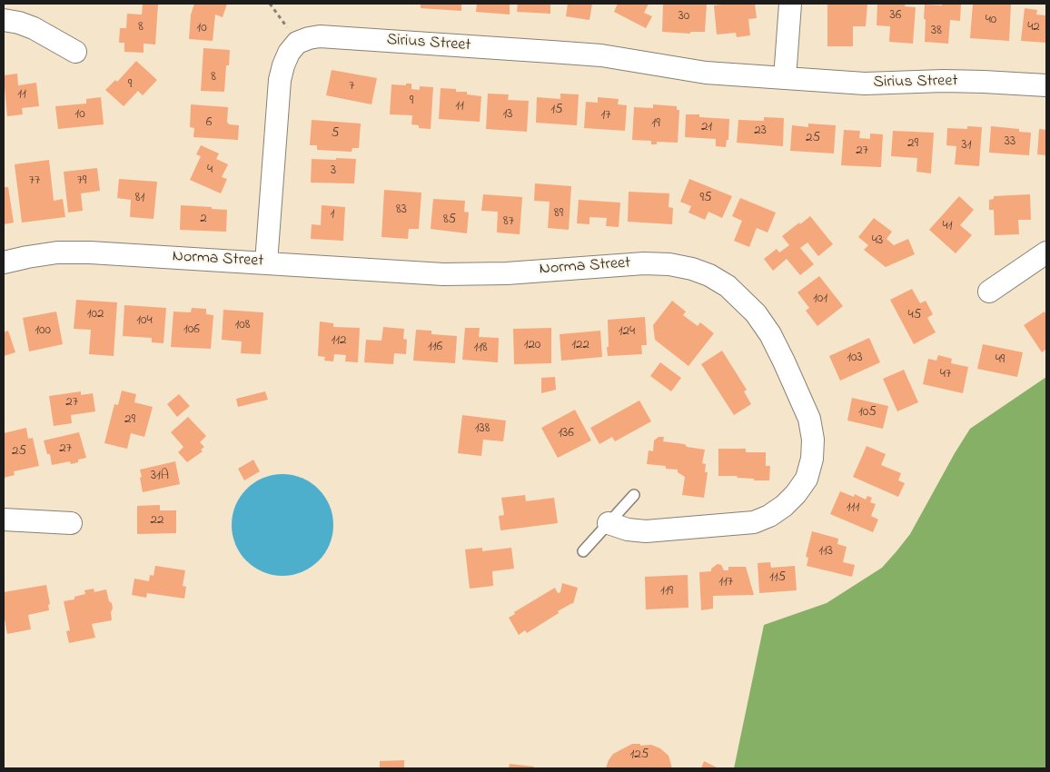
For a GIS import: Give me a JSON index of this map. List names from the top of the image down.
{
  "streets": {
    "street": ["Sirius Street", "Norma Street"]
  },
  "house_numbers": [
    "36",
    "30",
    "40",
    "8",
    "42",
    "10",
    "38",
    "8",
    "9",
    "7",
    "11",
    "9",
    "11",
    "15",
    "10",
    "13",
    "17",
    "6",
    "19",
    "21",
    "23",
    "5",
    "25",
    "33",
    "29",
    "31",
    "27",
    "4",
    "3",
    "77",
    "79",
    "81",
    "95",
    "83",
    "89",
    "1",
    "2",
    "85",
    "87",
    "41",
    "43",
    "101",
    "102",
    "45",
    "104",
    "108",
    "106",
    "100",
    "124",
    "112",
    "120",
    "122",
    "116",
    "118",
    "103",
    "49",
    "47",
    "27",
    "105",
    "29",
    "138",
    "136",
    "27",
    "25",
    "31A",
    "111",
    "22",
    "113",
    "115",
    "117",
    "119",
    "125"
  ]
}
